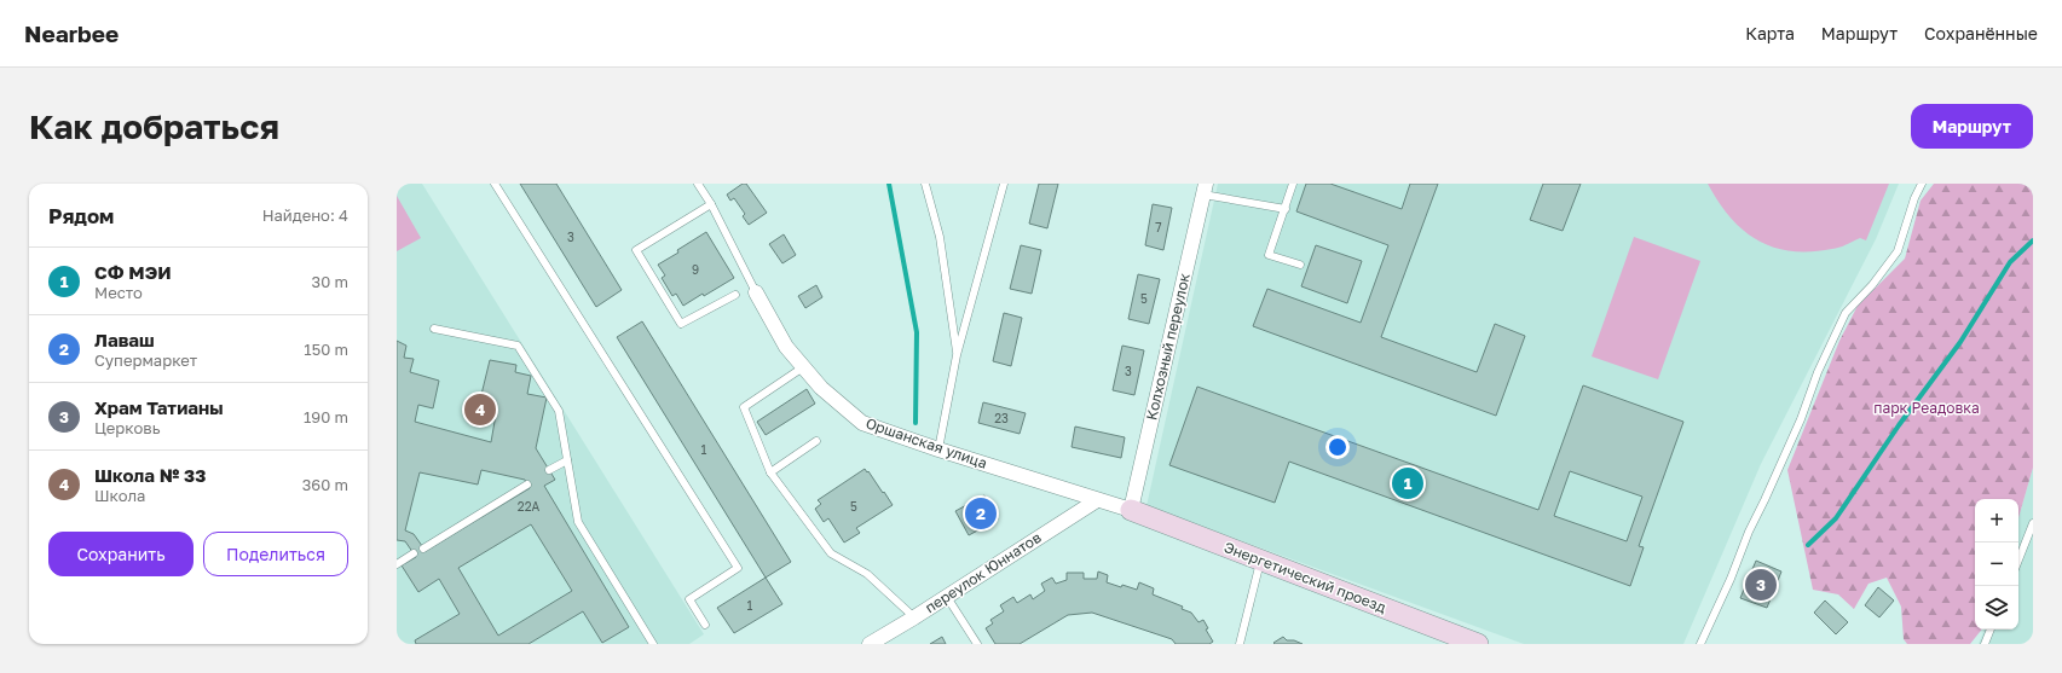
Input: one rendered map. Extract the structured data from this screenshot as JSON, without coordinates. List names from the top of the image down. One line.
{"streets":{"street":["Колхозный переулок","Оршанская улица","переулок Юннатов","Энергетический проезд"]},"crossings":[["Колхозный переулок","Оршанская улица"],["Колхозный переулок","Энергетический проезд"],["Оршанская улица","переулок Юннатов"],["Оршанская улица","Энергетический проезд"]],"parks":["парк Реадовка"],"house_numbers":["7","3","9","5","3","23","1","22А","5","1"],"page":{"header":"Nearbee","nav":["Карта","Маршрут","Сохранённые"],"buttons":["Маршрут",["Сохранить","Поделиться"]],"title":"Как добраться","heading":["Рядом","Найдено: 4"],"list":[{"mark":"1","name":"СФ МЭИ","note":"Место","value":"30 m"},{"mark":"2","name":"Лаваш","note":"Супермаркет","value":"150 m"},{"mark":"3","name":"Храм Татианы","note":"Церковь","value":"190 m"},{"mark":"4","name":"Школа № 33","note":"Школа","value":"360 m"}],"pins":["4","1","2","3"],"map_buttons":["+","−"]}}
